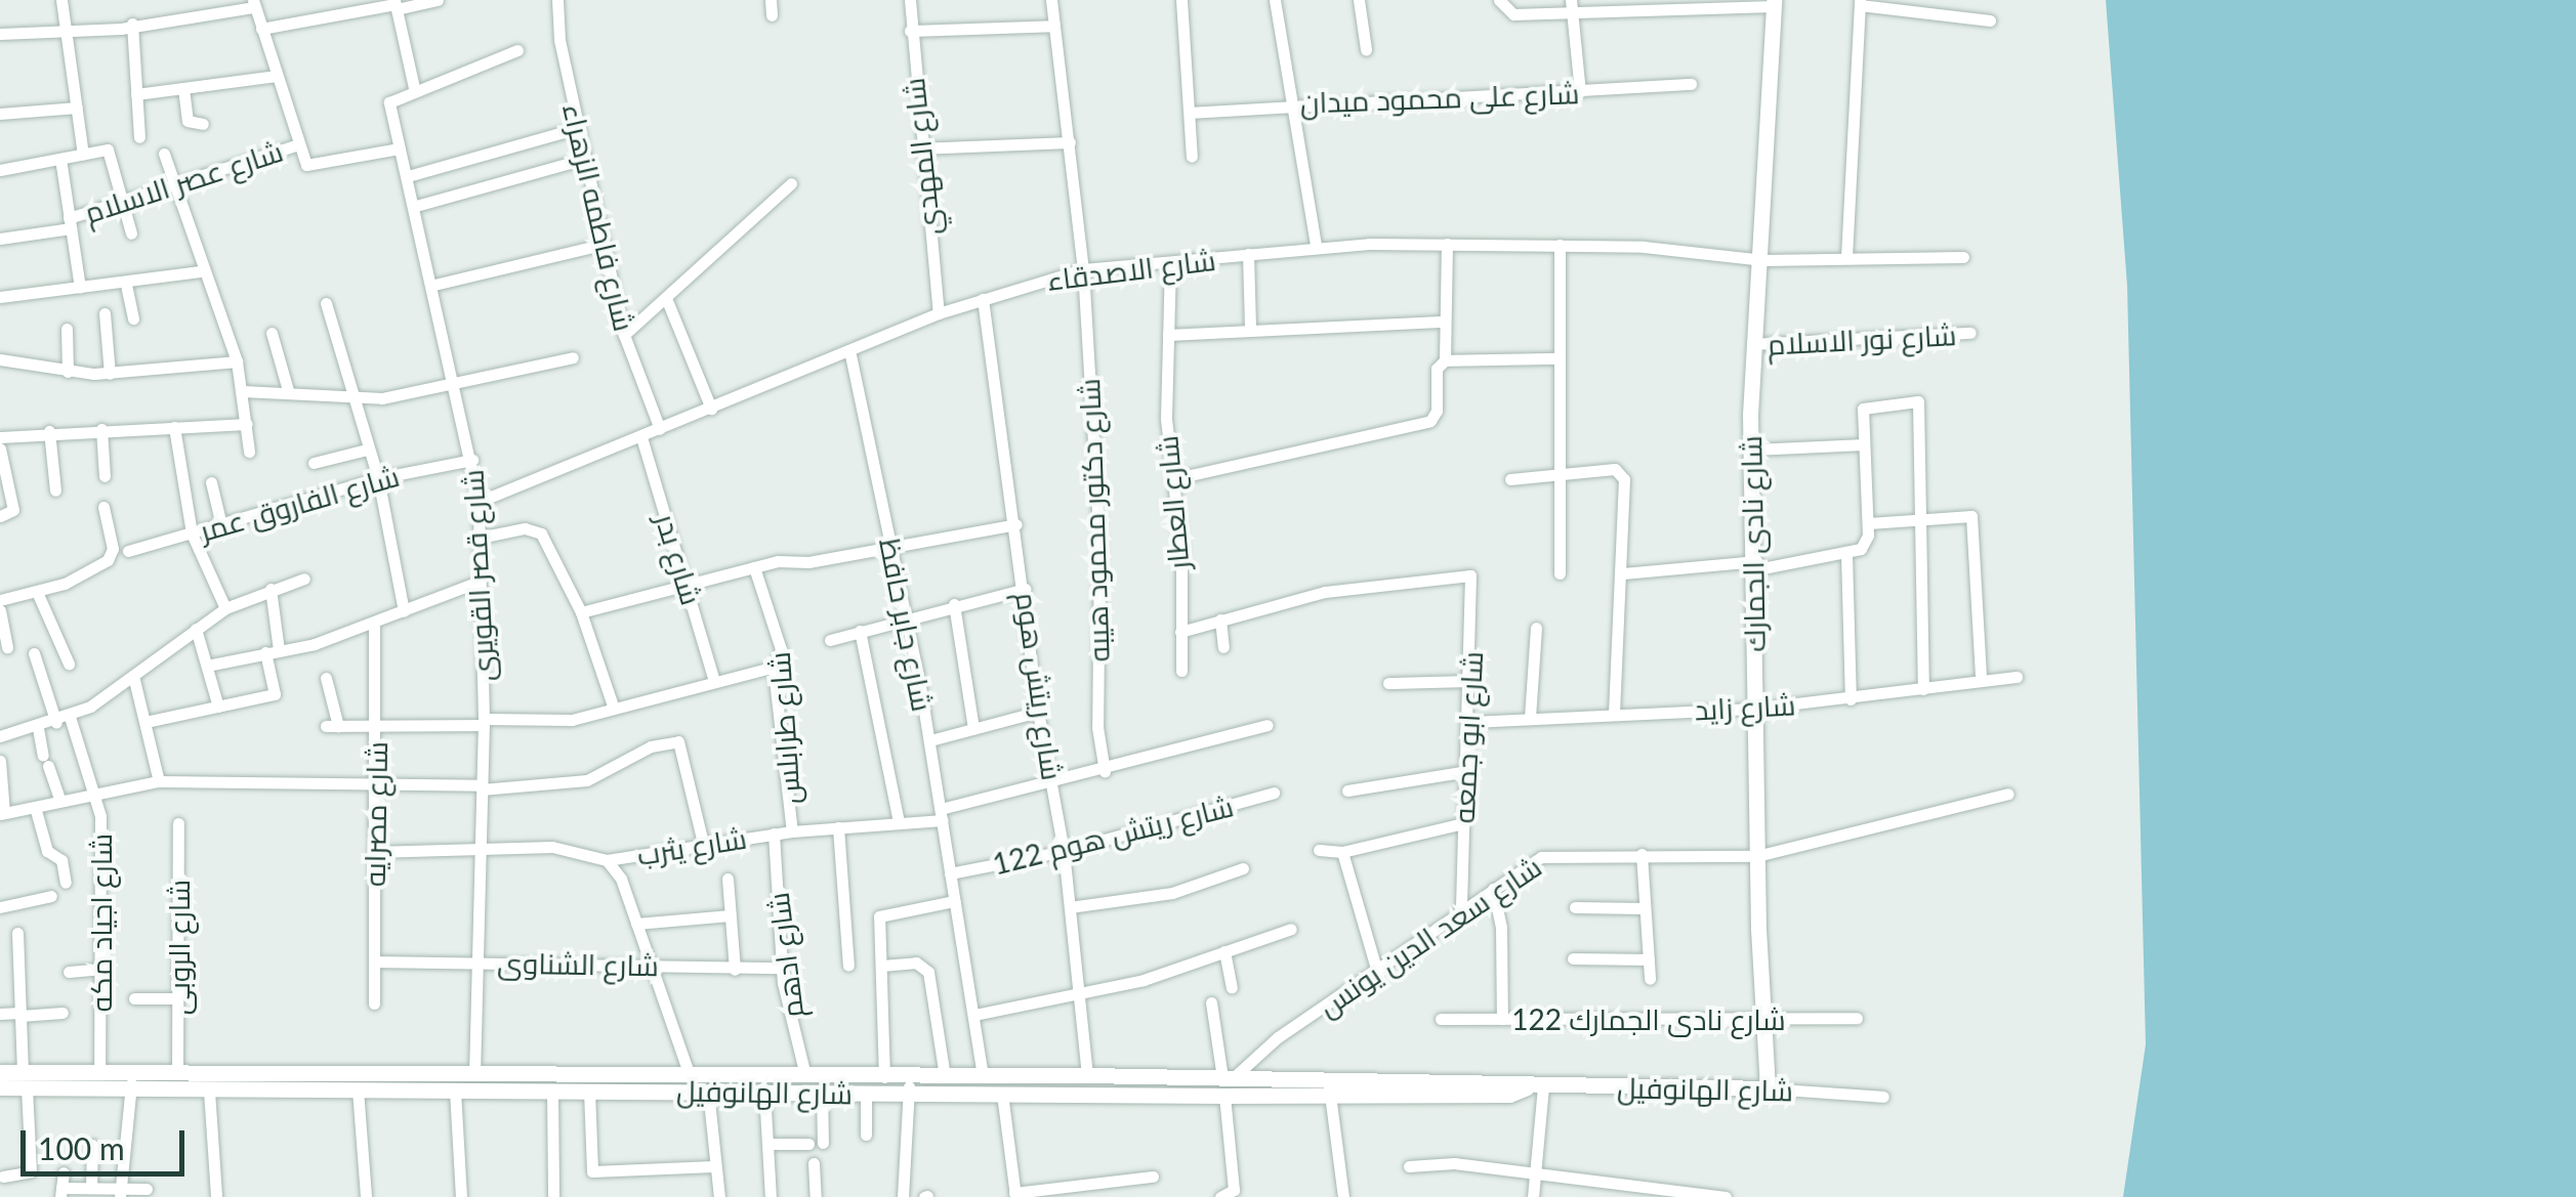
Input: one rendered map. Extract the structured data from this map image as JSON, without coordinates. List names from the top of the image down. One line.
{"streets":{"street":["شارع على محمود ميدان","شارع المهدي","شارع عصر الاسلام","شارع فاطمه الزهراء","شارع الاصدقاء","شارع نور الاسلام","شارع الفاروق عمر","شارع العطار","شارع دكتور محمود هيبه","شارع نادى الجمارك","شارع بدر","شارع قصر القويرى","شارع جابر حافظ","شارع ريتش هوم","شارع زايد","شارع طرابلس","شارع ابو جمعه","شارع مصرايه","شارع ريتش هوم 122","شارع يثرب","شارع اجياد مكه","شارع سعد الدين يونس","شارع الروبى","شارع ادهم","شارع الشناوى","شارع نادى الجمارك 122","شارع الهانوفيل"]},"crossings":[["شارع المهدي","شارع الاصدقاء"],["شارع فاطمه الزهراء","شارع الاصدقاء"],["شارع الاصدقاء","شارع العطار"],["شارع الاصدقاء","شارع دكتور محمود هيبه"],["شارع الاصدقاء","شارع نادى الجمارك"],["شارع الاصدقاء","شارع بدر"],["شارع الاصدقاء","شارع قصر القويرى"],["شارع الاصدقاء","شارع جابر حافظ"],["شارع الاصدقاء","شارع ريتش هوم"],["شارع نور الاسلام","شارع نادى الجمارك"],["شارع الفاروق عمر","شارع قصر القويرى"],["شارع دكتور محمود هيبه","شارع يثرب"],["شارع نادى الجمارك","شارع زايد"],["شارع نادى الجمارك","شارع سعد الدين يونس"],["شارع نادى الجمارك","شارع نادى الجمارك 122"],["شارع نادى الجمارك","شارع الهانوفيل"],["شارع قصر القويرى","شارع الشناوى"],["شارع قصر القويرى","شارع الهانوفيل"],["شارع جابر حافظ","شارع ريتش هوم 122"],["شارع جابر حافظ","شارع يثرب"],["شارع جابر حافظ","شارع الهانوفيل"],["شارع ريتش هوم","شارع ريتش هوم 122"],["شارع ريتش هوم","شارع يثرب"],["شارع ريتش هوم","شارع الهانوفيل"],["شارع زايد","شارع ابو جمعه"],["شارع طرابلس","شارع يثرب"],["شارع ابو جمعه","شارع سعد الدين يونس"],["شارع مصرايه","شارع الشناوى"],["شارع يثرب","شارع ادهم"],["شارع اجياد مكه","شارع الهانوفيل"],["شارع سعد الدين يونس","شارع الهانوفيل"],["شارع الروبى","شارع الهانوفيل"],["شارع ادهم","شارع الشناوى"],["شارع ادهم","شارع الهانوفيل"]],"scale_bar":"100 m"}
